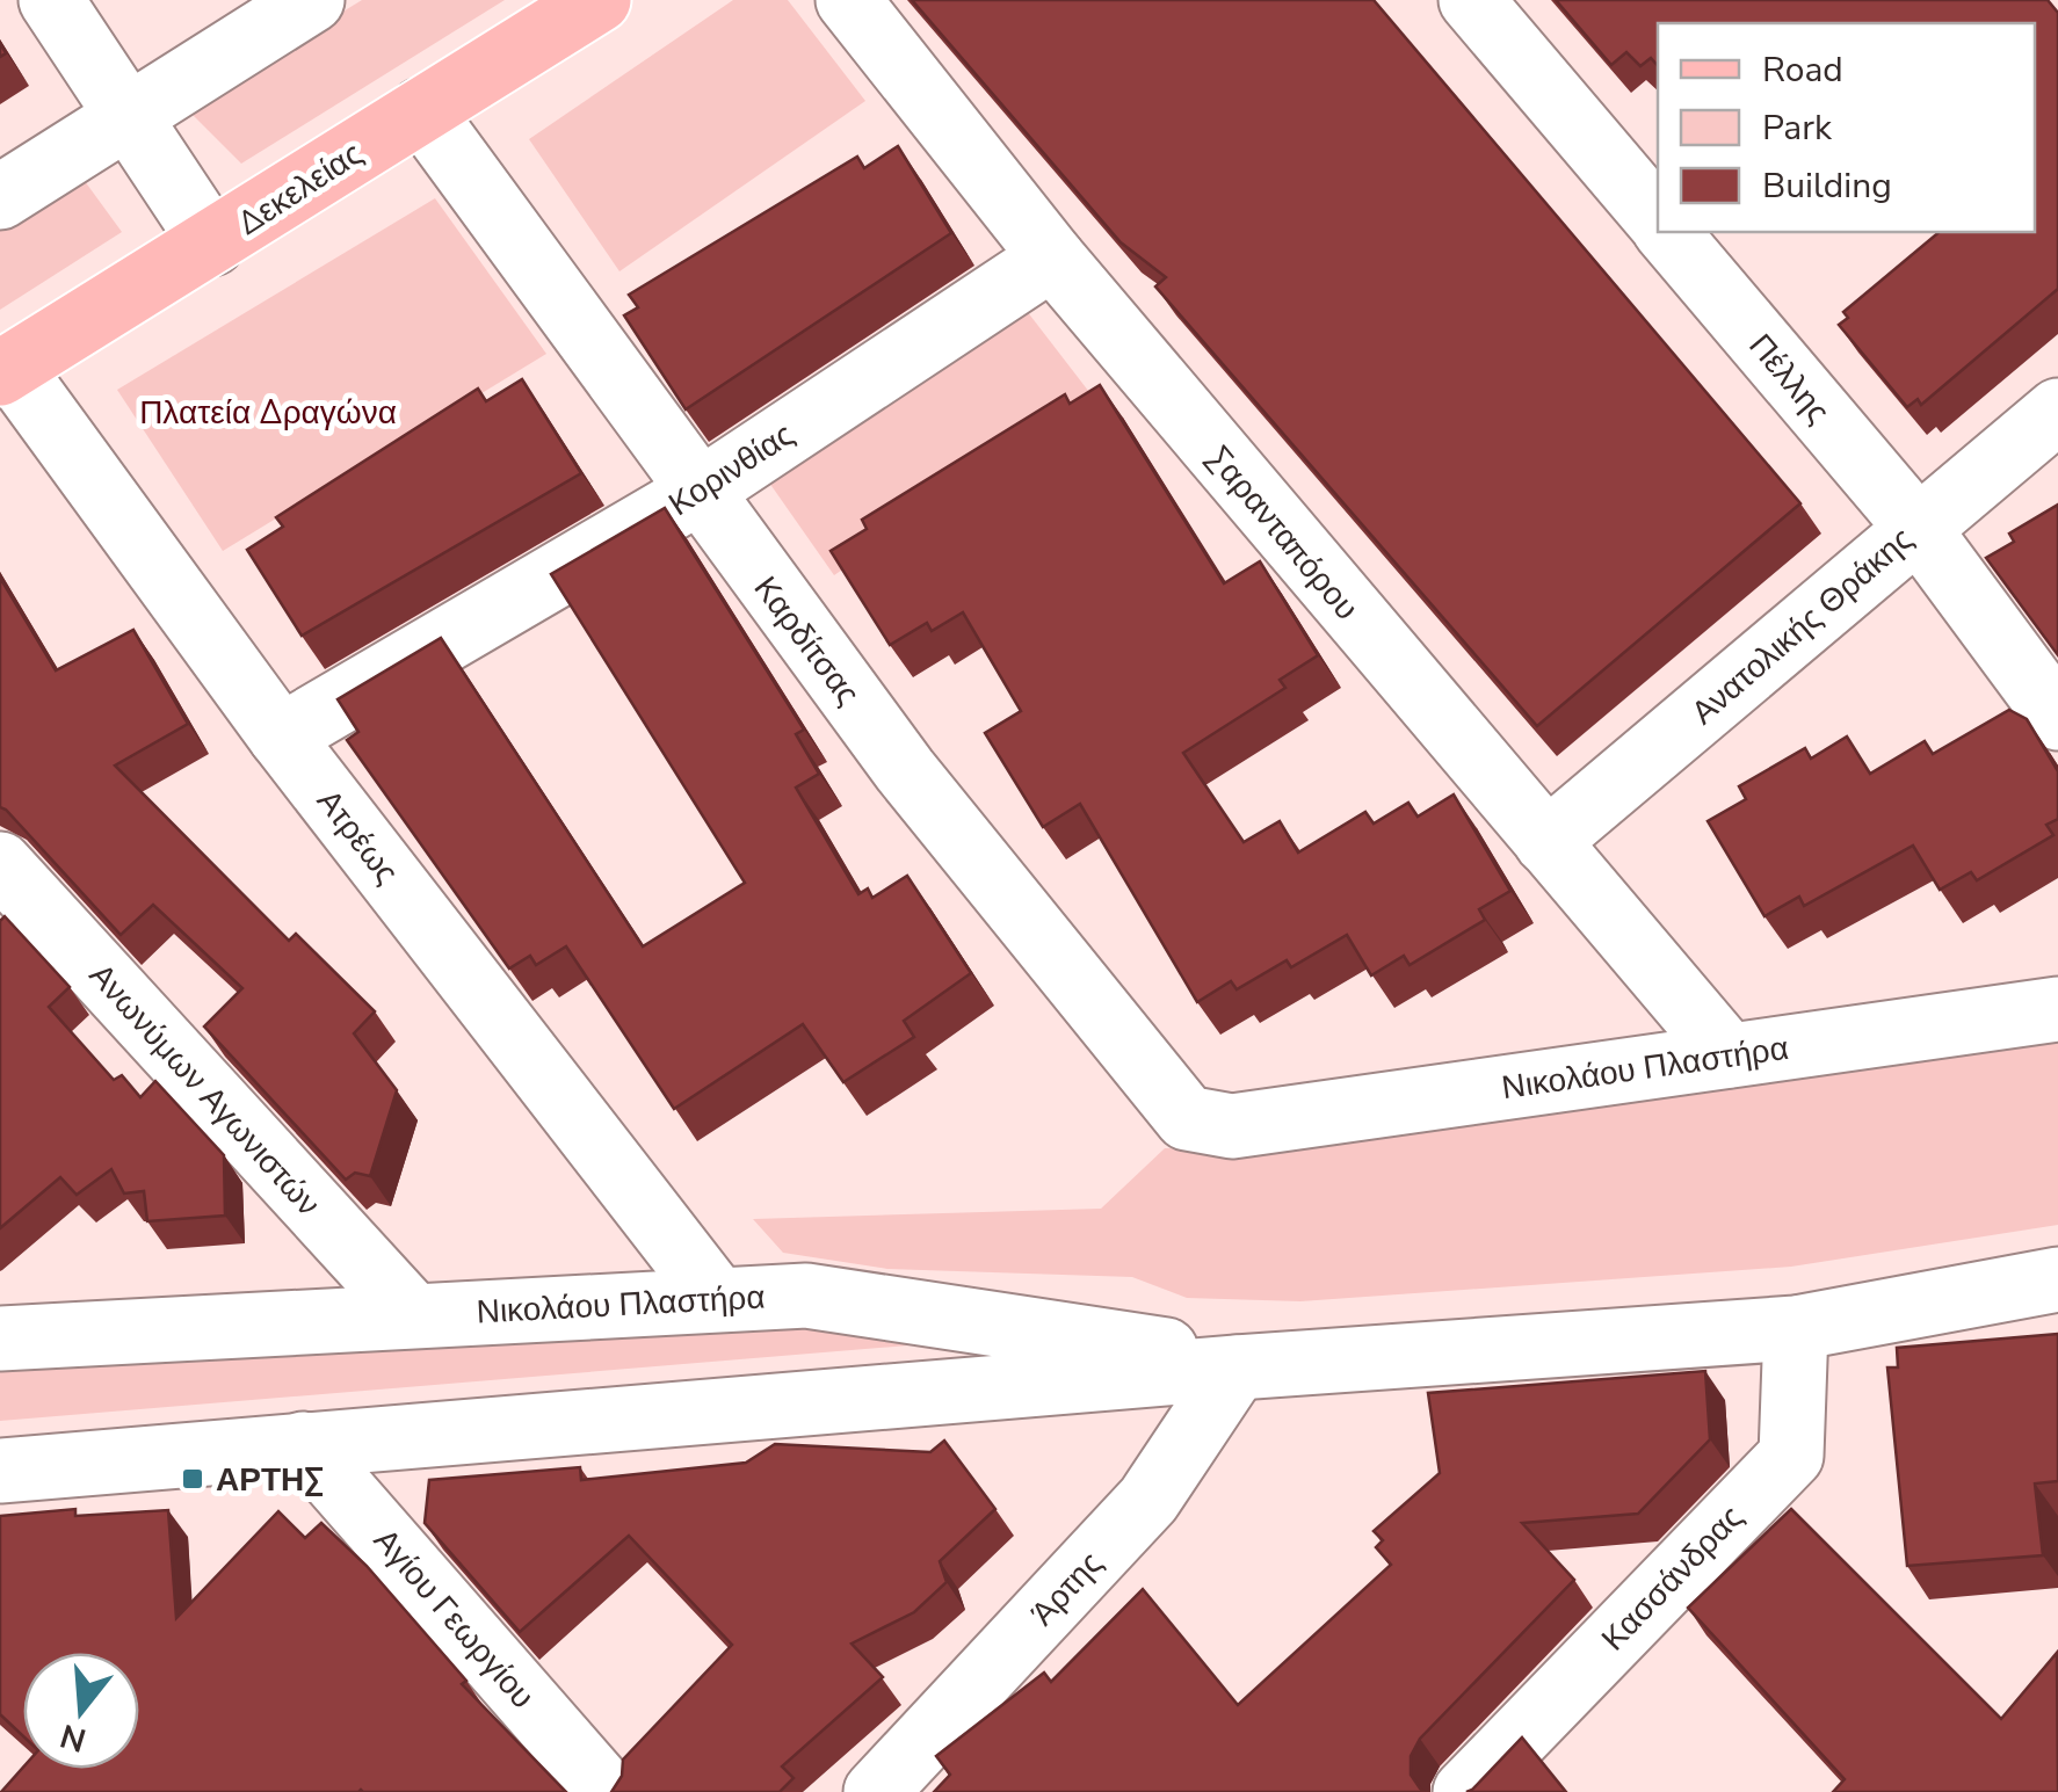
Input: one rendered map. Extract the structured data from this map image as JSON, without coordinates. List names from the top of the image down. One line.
{"streets":{"main road":["Δεκελείας"],"street":["Πέλλης","Κορινθίας","Σαρανταπόρου","Ανατολικής Θράκης","Καρδίτσας","Ατρέως","Νικολάου Πλαστήρα","Ανωνύμων Αγωνιστών","Κασσάνδρας","Άρτης","Αγίου Γεωργίου"]},"crossings":[["Δεκελείας","Καρδίτσας"],["Δεκελείας","Ατρέως"],["Πέλλης","Ανατολικής Θράκης"],["Κορινθίας","Σαρανταπόρου"],["Κορινθίας","Καρδίτσας"],["Κορινθίας","Ατρέως"],["Σαρανταπόρου","Ανατολικής Θράκης"],["Σαρανταπόρου","Νικολάου Πλαστήρα"],["Καρδίτσας","Νικολάου Πλαστήρα"],["Ατρέως","Νικολάου Πλαστήρα"],["Νικολάου Πλαστήρα","Ανωνύμων Αγωνιστών"],["Νικολάου Πλαστήρα","Κασσάνδρας"],["Νικολάου Πλαστήρα","Άρτης"],["Νικολάου Πλαστήρα","Αγίου Γεωργίου"]],"parks":["Πλατεία Δραγώνα"],"places":{"transit":["ΑΡΤΗΣ"]},"legend":["Road","Park","Building"],"north":"bottom"}
